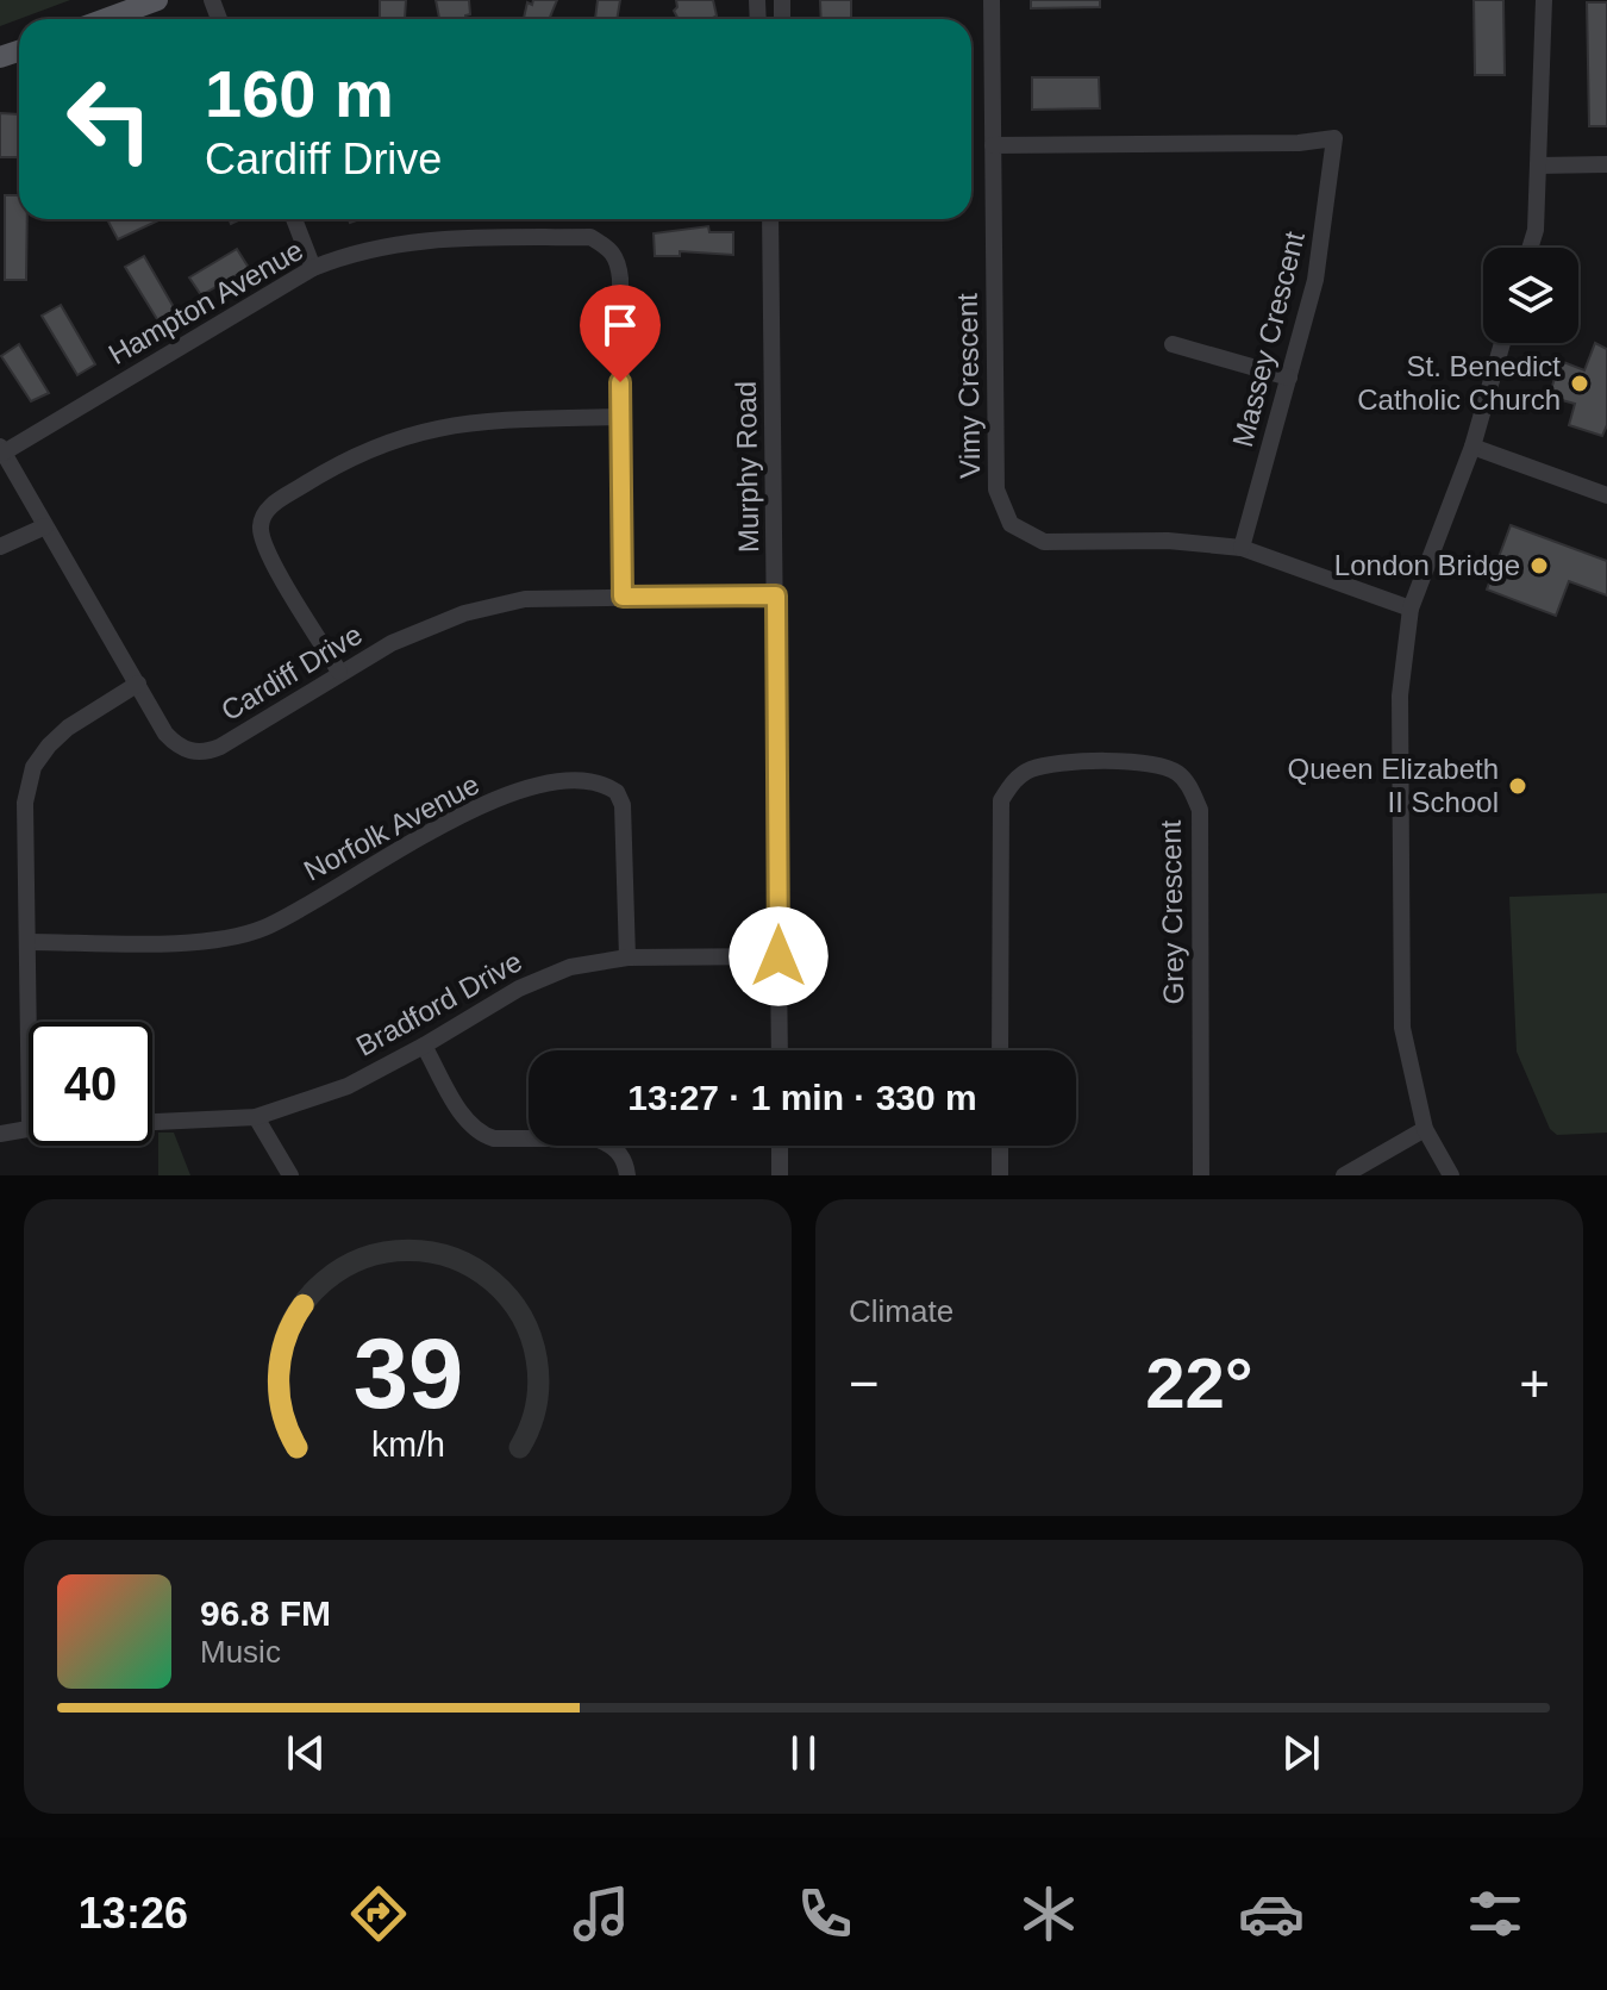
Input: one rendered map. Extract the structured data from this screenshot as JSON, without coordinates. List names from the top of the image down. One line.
{"streets":{"street":["Hampton Avenue","Massey Crescent","Vimy Crescent","Murphy Road","Cardiff Drive","Norfolk Avenue","Grey Crescent","Bradford Drive"]},"crossings":[["Hampton Avenue","Cardiff Drive"],["Massey Crescent","Vimy Crescent"],["Murphy Road","Cardiff Drive"],["Murphy Road","Bradford Drive"],["Norfolk Avenue","Bradford Drive"]],"places":["St. Benedict Catholic Church","London Bridge","Queen Elizabeth II School"],"page":{"turn":["160 m","Cardiff Drive"],"limit":"40","trip":"13:27 · 1 min · 330 m","tile":"Climate","heat":["−","22°","+"],"song":["96.8 FM","Music"],"tabs":"13:26","gauge":["39","km/h"]}}
